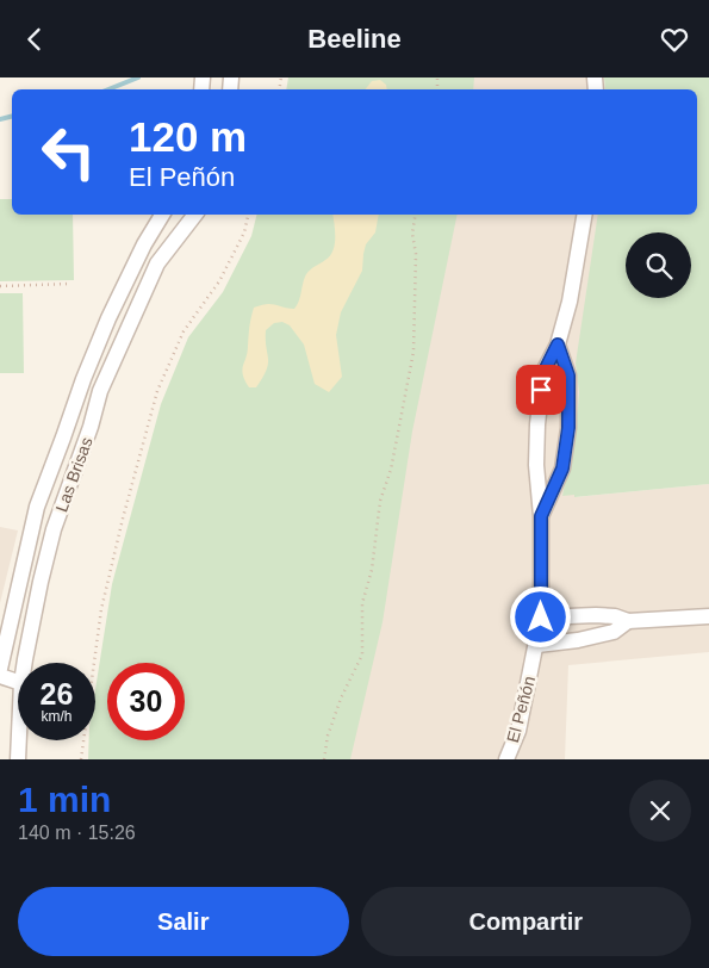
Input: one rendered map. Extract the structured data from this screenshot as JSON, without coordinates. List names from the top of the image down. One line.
{"streets":{"street":["Las Brisas","El Peñón"]},"page":{"header":"Beeline","turn":["120 m","El Peñón"],"speed":"26 km/h","limit":"30","heading":["1 min","140 m · 15:26"],"buttons":["Salir","Compartir"]}}
